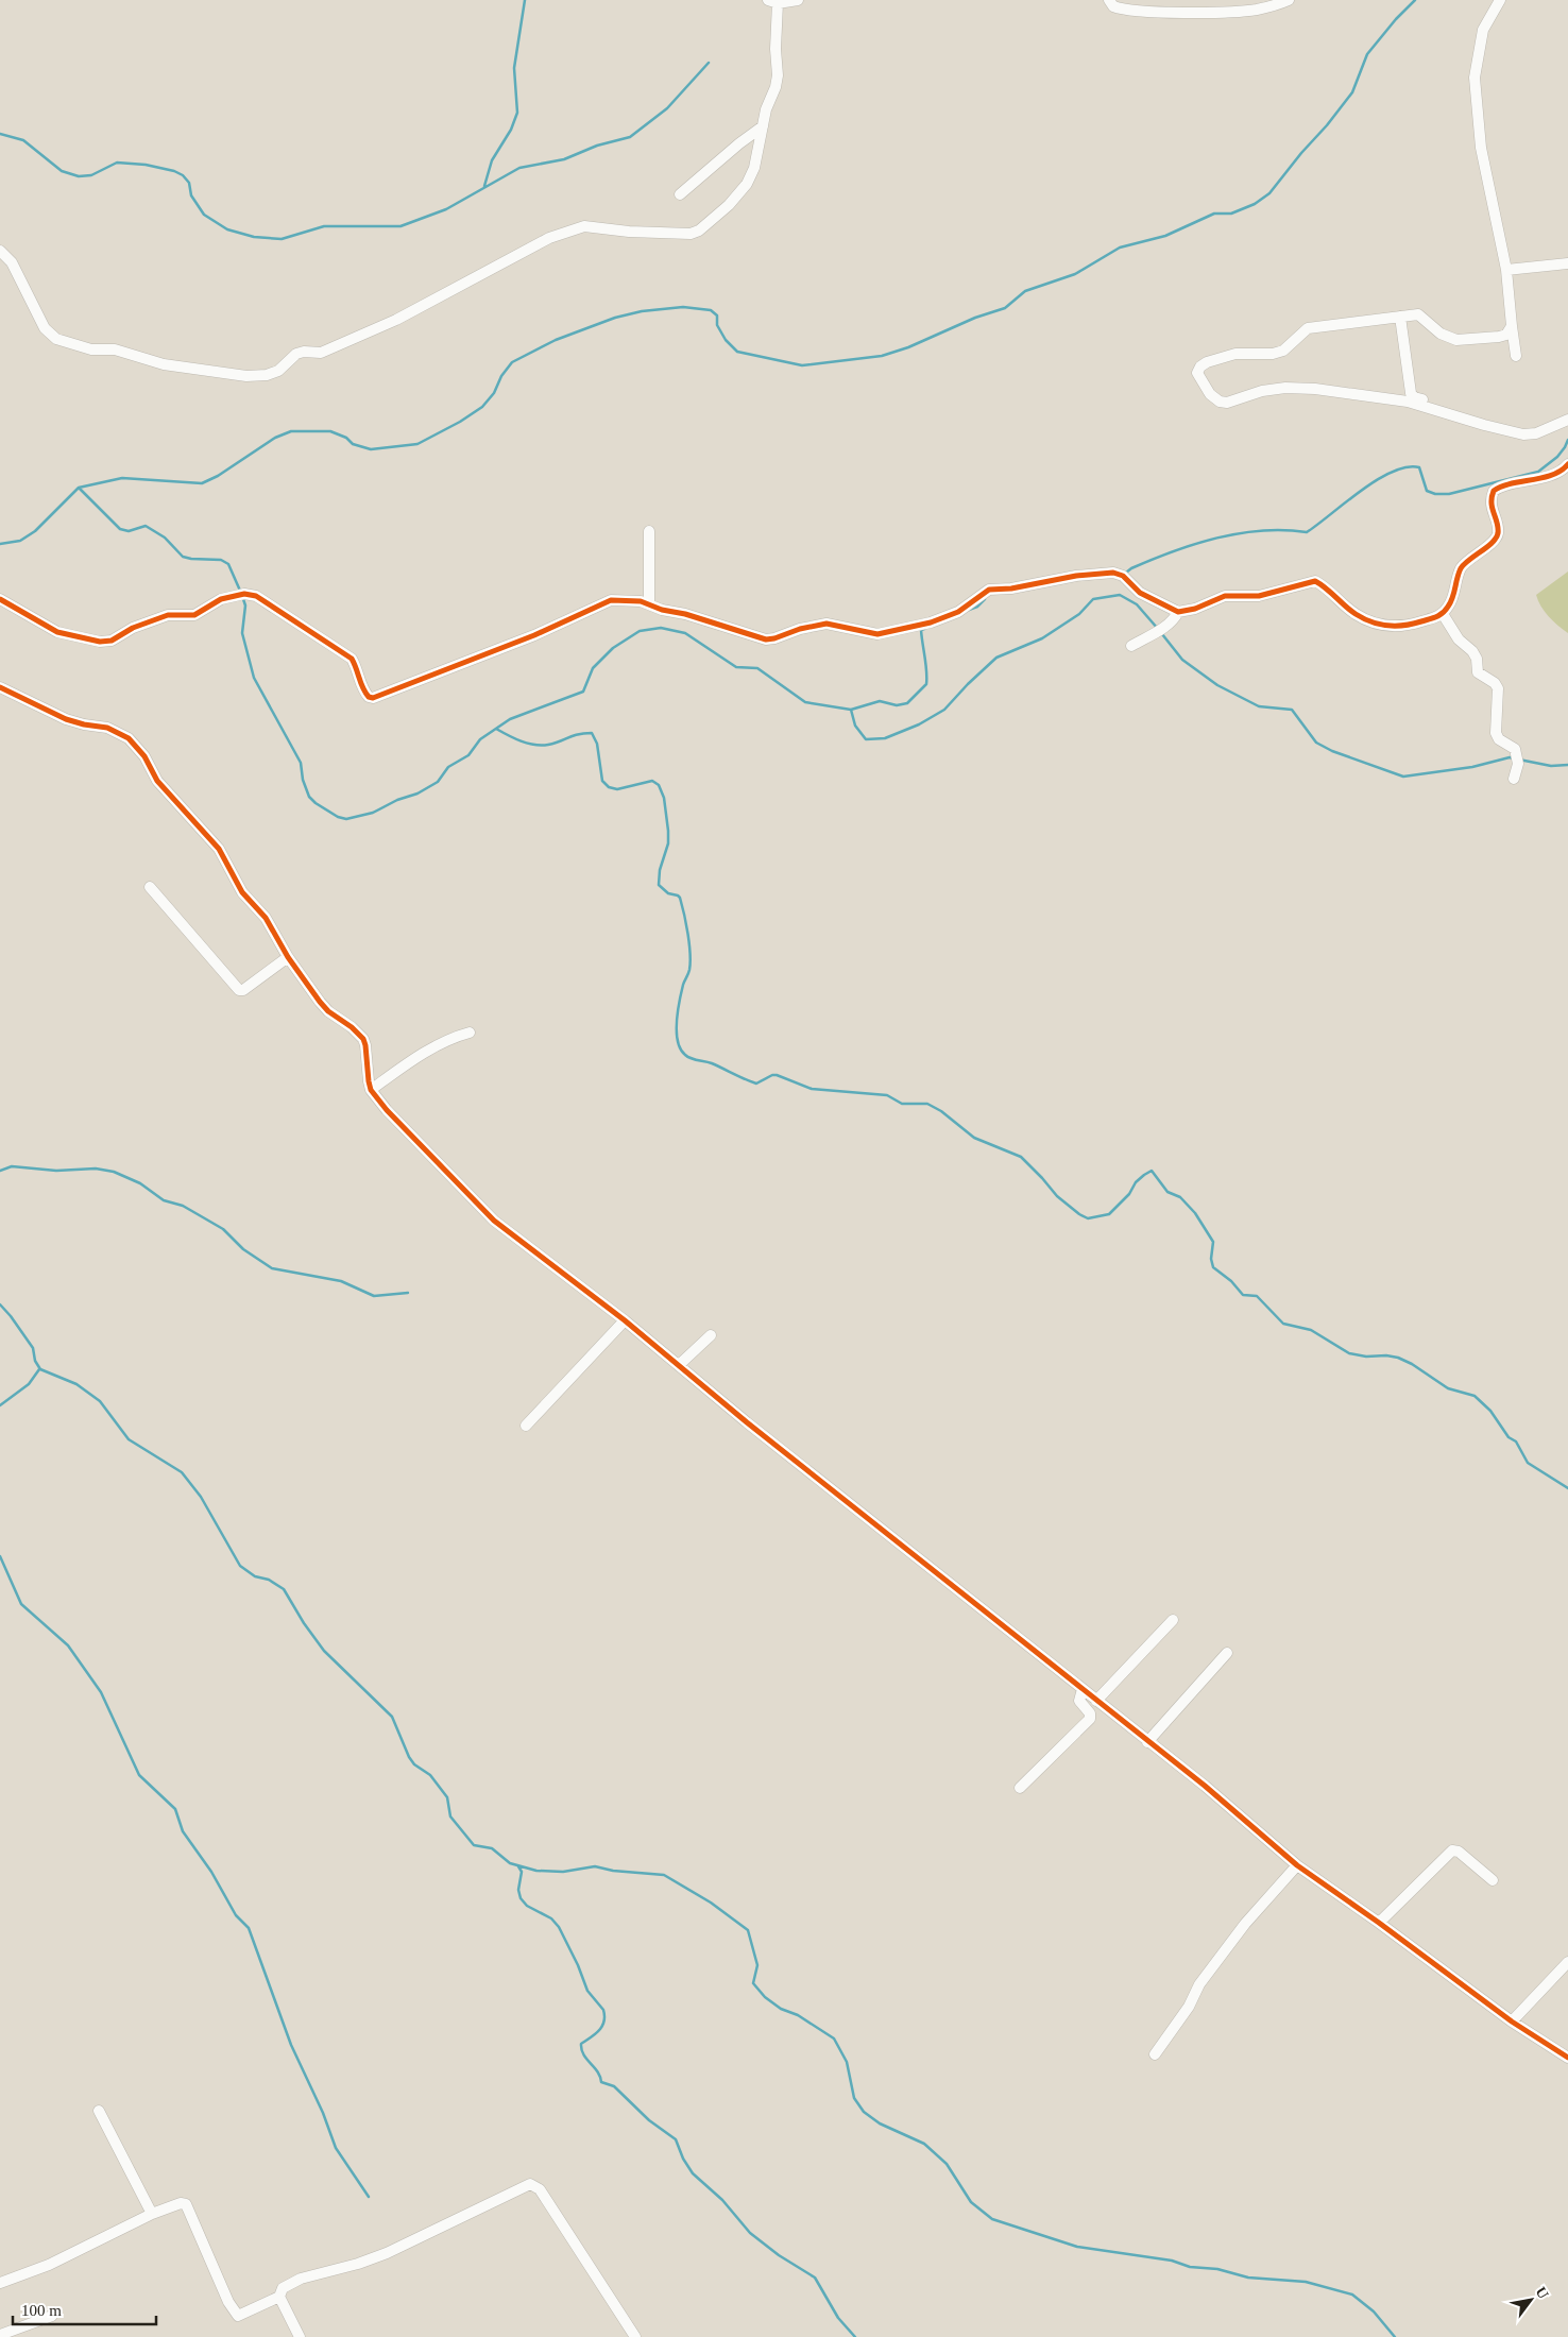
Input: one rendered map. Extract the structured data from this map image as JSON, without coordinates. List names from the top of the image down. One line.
{"scale_bar":"100 m","north":"top right"}
